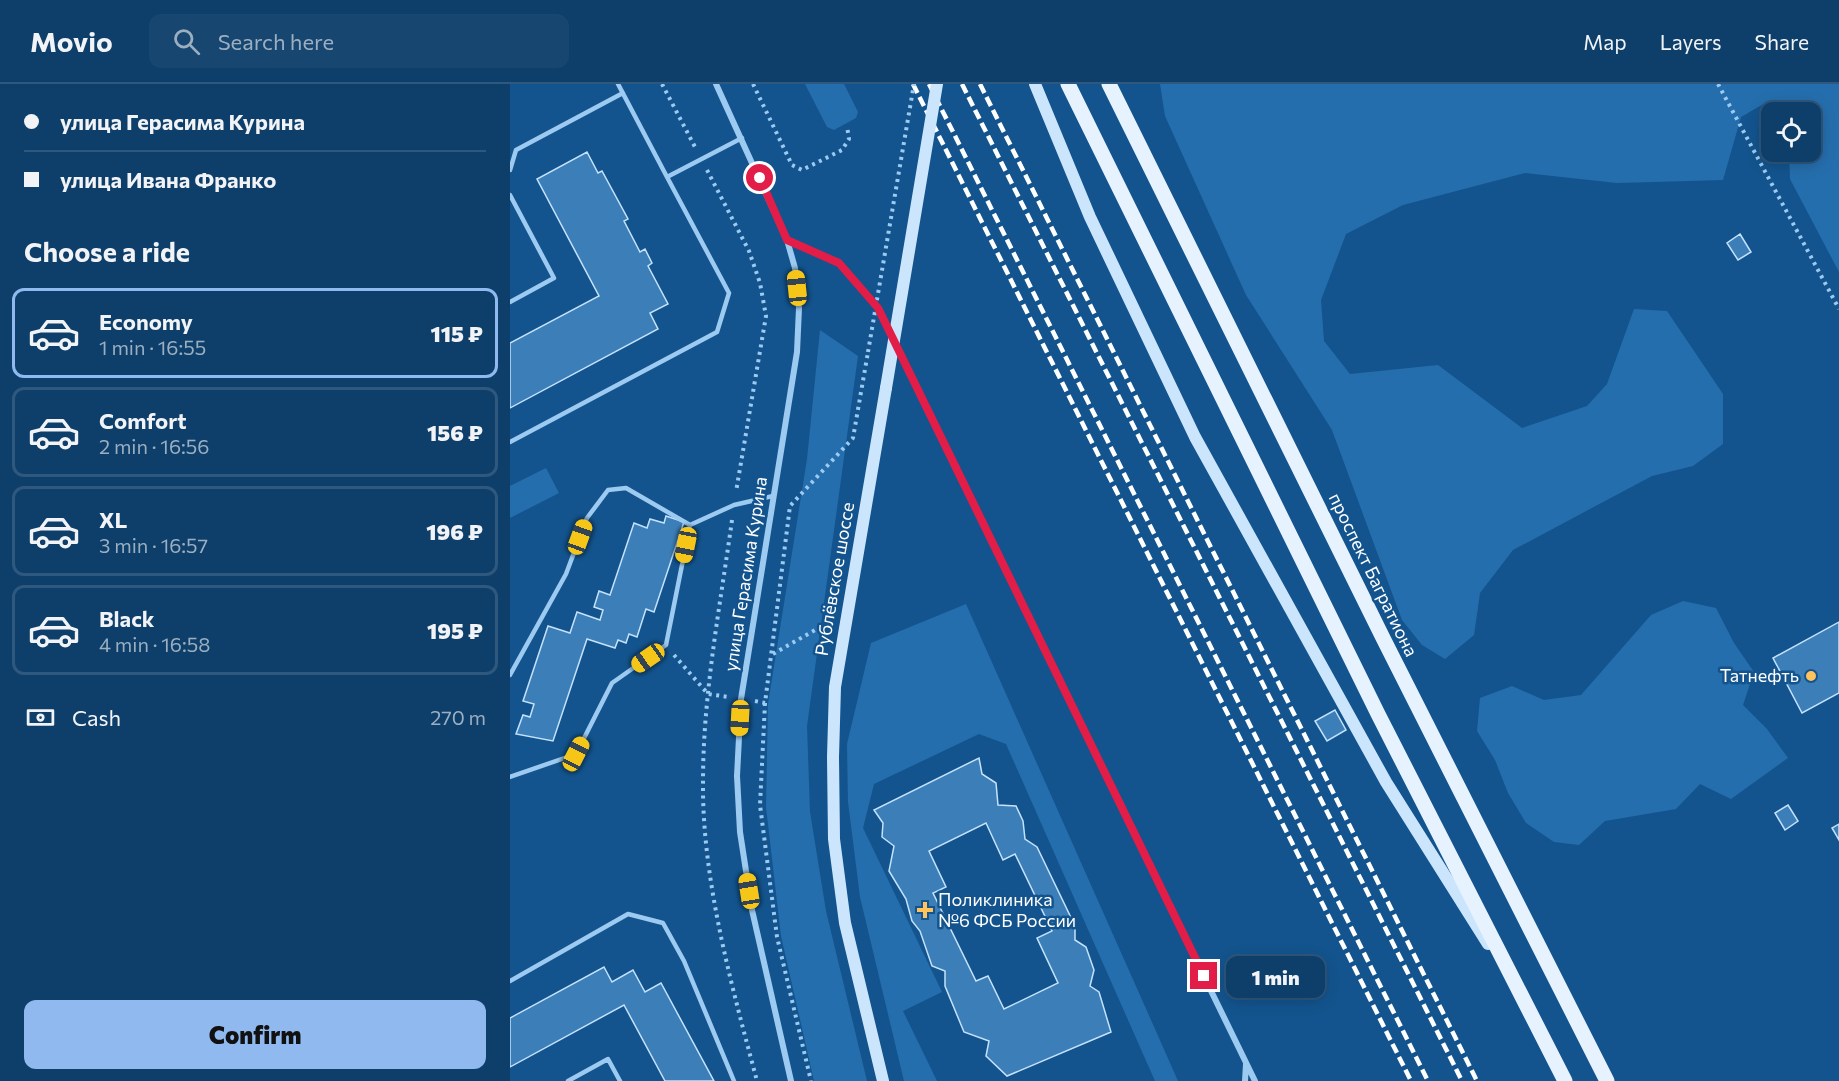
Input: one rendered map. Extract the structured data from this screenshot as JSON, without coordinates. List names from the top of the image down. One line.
{"streets":{"main road":["проспект Багратиона"],"street":["улица Герасима Курина","Рублёвское шоссе"]},"places":{"other":["Татнефть"],"health":["Поликлиника №6 ФСБ России"]},"page":{"header":"Movio","search":"Search here","nav":["Map","Layers","Share"],"banner":["улица Герасима Курина","улица Ивана Франко"],"heading":"Choose a ride","list":[{"name":"Economy","note":"1 min · 16:55","value":"115 ₽"},{"name":"Comfort","note":"2 min · 16:56","value":"156 ₽"},{"name":"XL","note":"3 min · 16:57","value":"196 ₽"},{"name":"Black","note":"4 min · 16:58","value":"195 ₽"}],"pay":["Cash","270 m"],"bubble":"1 min","buttons":"Confirm"}}
